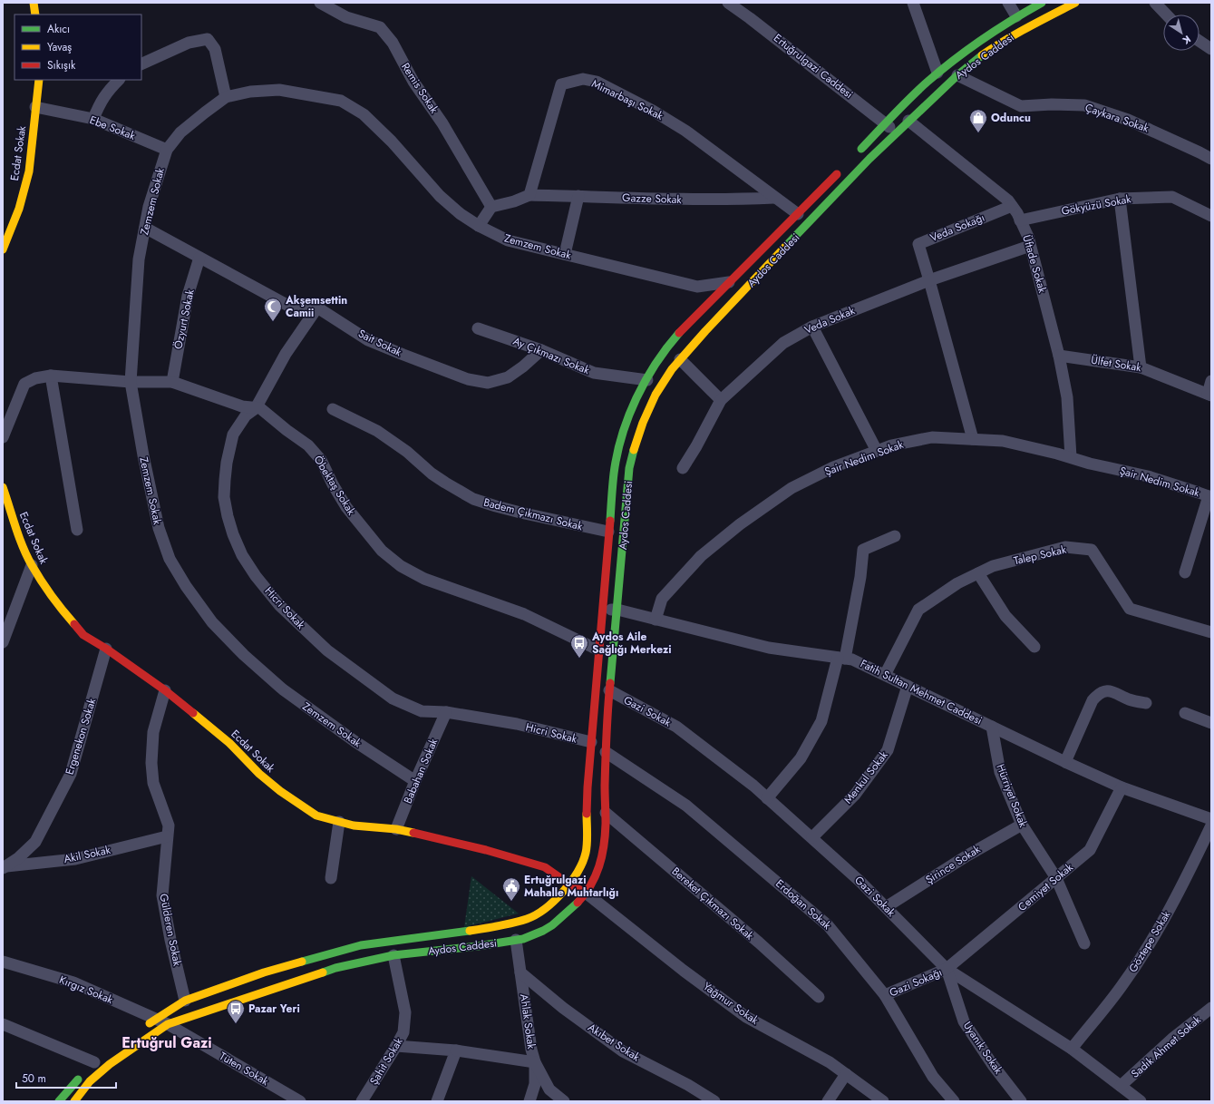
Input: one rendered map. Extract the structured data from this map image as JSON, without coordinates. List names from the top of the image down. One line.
{"streets":{"main road":["Aydos Caddesi","Ecdat Sokak"],"street":["Ertuğrulgazi Caddesi","Remis Sokak","Mimarbaşı Sokak","Çaykara Sokak","Ebe Sokak","Gazze Sokak","Zemzem Sokak","Gökyüzü Sokak","Veda Sokağı","Üftade Sokak","Özyurt Sokak","Veda Sokak","Sait Sokak","Ay Çıkmazı Sokak","Ülfet Sokak","Şair Nedim Sokak","Öbektaş Sokak","Badem Çıkmazı Sokak","Talep Sokak","Hicri Sokak","Fatih Sultan Mehmet Caddesi","Gazi Sokak","Ergenekon Sokak","Babahan Sokak","Menkul Sokak","Hürriyet Sokak","Akil Sokak","Şirince Sokak","Cemiyet Sokak","Bereket Çıkmazı Sokak","Erdoğan Sokak","Gülderen Sokak","Göztepe Sokak","Gazi Sokağı","Kırgız Sokak","Yağmur Sokak","Ahlak Sokak","Akıbet Sokak","Sadık Ahmet Sokak","Uyanık Sokak","Şahit Sokak","Tüten Sokak"]},"crossings":[["Aydos Caddesi","Ertuğrulgazi Caddesi"],["Aydos Caddesi","Mimarbaşı Sokak"],["Aydos Caddesi","Çaykara Sokak"],["Aydos Caddesi","Ecdat Sokak"],["Aydos Caddesi","Zemzem Sokak"],["Aydos Caddesi","Üftade Sokak"],["Aydos Caddesi","Ay Çıkmazı Sokak"],["Aydos Caddesi","Öbektaş Sokak"],["Aydos Caddesi","Badem Çıkmazı Sokak"],["Aydos Caddesi","Hicri Sokak"],["Aydos Caddesi","Fatih Sultan Mehmet Caddesi"],["Aydos Caddesi","Gazi Sokak"],["Aydos Caddesi","Bereket Çıkmazı Sokak"],["Aydos Caddesi","Erdoğan Sokak"],["Aydos Caddesi","Gülderen Sokak"],["Aydos Caddesi","Kırgız Sokak"],["Aydos Caddesi","Yağmur Sokak"],["Aydos Caddesi","Ahlak Sokak"],["Aydos Caddesi","Şahit Sokak"],["Aydos Caddesi","Tüten Sokak"],["Mimarbaşı Sokak","Gazze Sokak"],["Ebe Sokak","Ecdat Sokak"],["Ebe Sokak","Zemzem Sokak"],["Ecdat Sokak","Ergenekon Sokak"],["Ecdat Sokak","Babahan Sokak"],["Ecdat Sokak","Gülderen Sokak"],["Ecdat Sokak","Yağmur Sokak"],["Zemzem Sokak","Öbektaş Sokak"],["Zemzem Sokak","Babahan Sokak"],["Gökyüzü Sokak","Üftade Sokak"],["Veda Sokağı","Üftade Sokak"],["Veda Sokağı","Veda Sokak"],["Üftade Sokak","Veda Sokak"],["Üftade Sokak","Ülfet Sokak"],["Üftade Sokak","Şair Nedim Sokak"],["Özyurt Sokak","Öbektaş Sokak"],["Sait Sokak","Ay Çıkmazı Sokak"],["Sait Sokak","Hicri Sokak"],["Şair Nedim Sokak","Fatih Sultan Mehmet Caddesi"],["Öbektaş Sokak","Hicri Sokak"],["Talep Sokak","Fatih Sultan Mehmet Caddesi"],["Hicri Sokak","Babahan Sokak"],["Fatih Sultan Mehmet Caddesi","Menkul Sokak"],["Fatih Sultan Mehmet Caddesi","Hürriyet Sokak"],["Fatih Sultan Mehmet Caddesi","Cemiyet Sokak"],["Gazi Sokak","Menkul Sokak"],["Gazi Sokak","Şirince Sokak"],["Gazi Sokak","Cemiyet Sokak"],["Gazi Sokak","Göztepe Sokak"],["Gazi Sokak","Gazi Sokağı"],["Gazi Sokak","Sadık Ahmet Sokak"],["Gazi Sokak","Uyanık Sokak"],["Ergenekon Sokak","Akil Sokak"],["Hürriyet Sokak","Şirince Sokak"],["Hürriyet Sokak","Cemiyet Sokak"],["Akil Sokak","Gülderen Sokak"],["Cemiyet Sokak","Gazi Sokağı"],["Cemiyet Sokak","Uyanık Sokak"],["Erdoğan Sokak","Gazi Sokağı"],["Gazi Sokağı","Uyanık Sokak"],["Kırgız Sokak","Tüten Sokak"],["Ahlak Sokak","Akıbet Sokak"]],"districts":["Ertuğrul Gazi"],"places":{"shop":["Oduncu"],"mosque":["Akşemsettin Camii"],"bus stop":["Aydos Aile Sağlığı Merkezi","Pazar Yeri"],"public building":["Ertuğrulgazi Mahalle Muhtarlığı"]},"legend":["Akıcı","Yavaş","Sıkışık"],"scale_bar":"50 m","north":"bottom right"}
